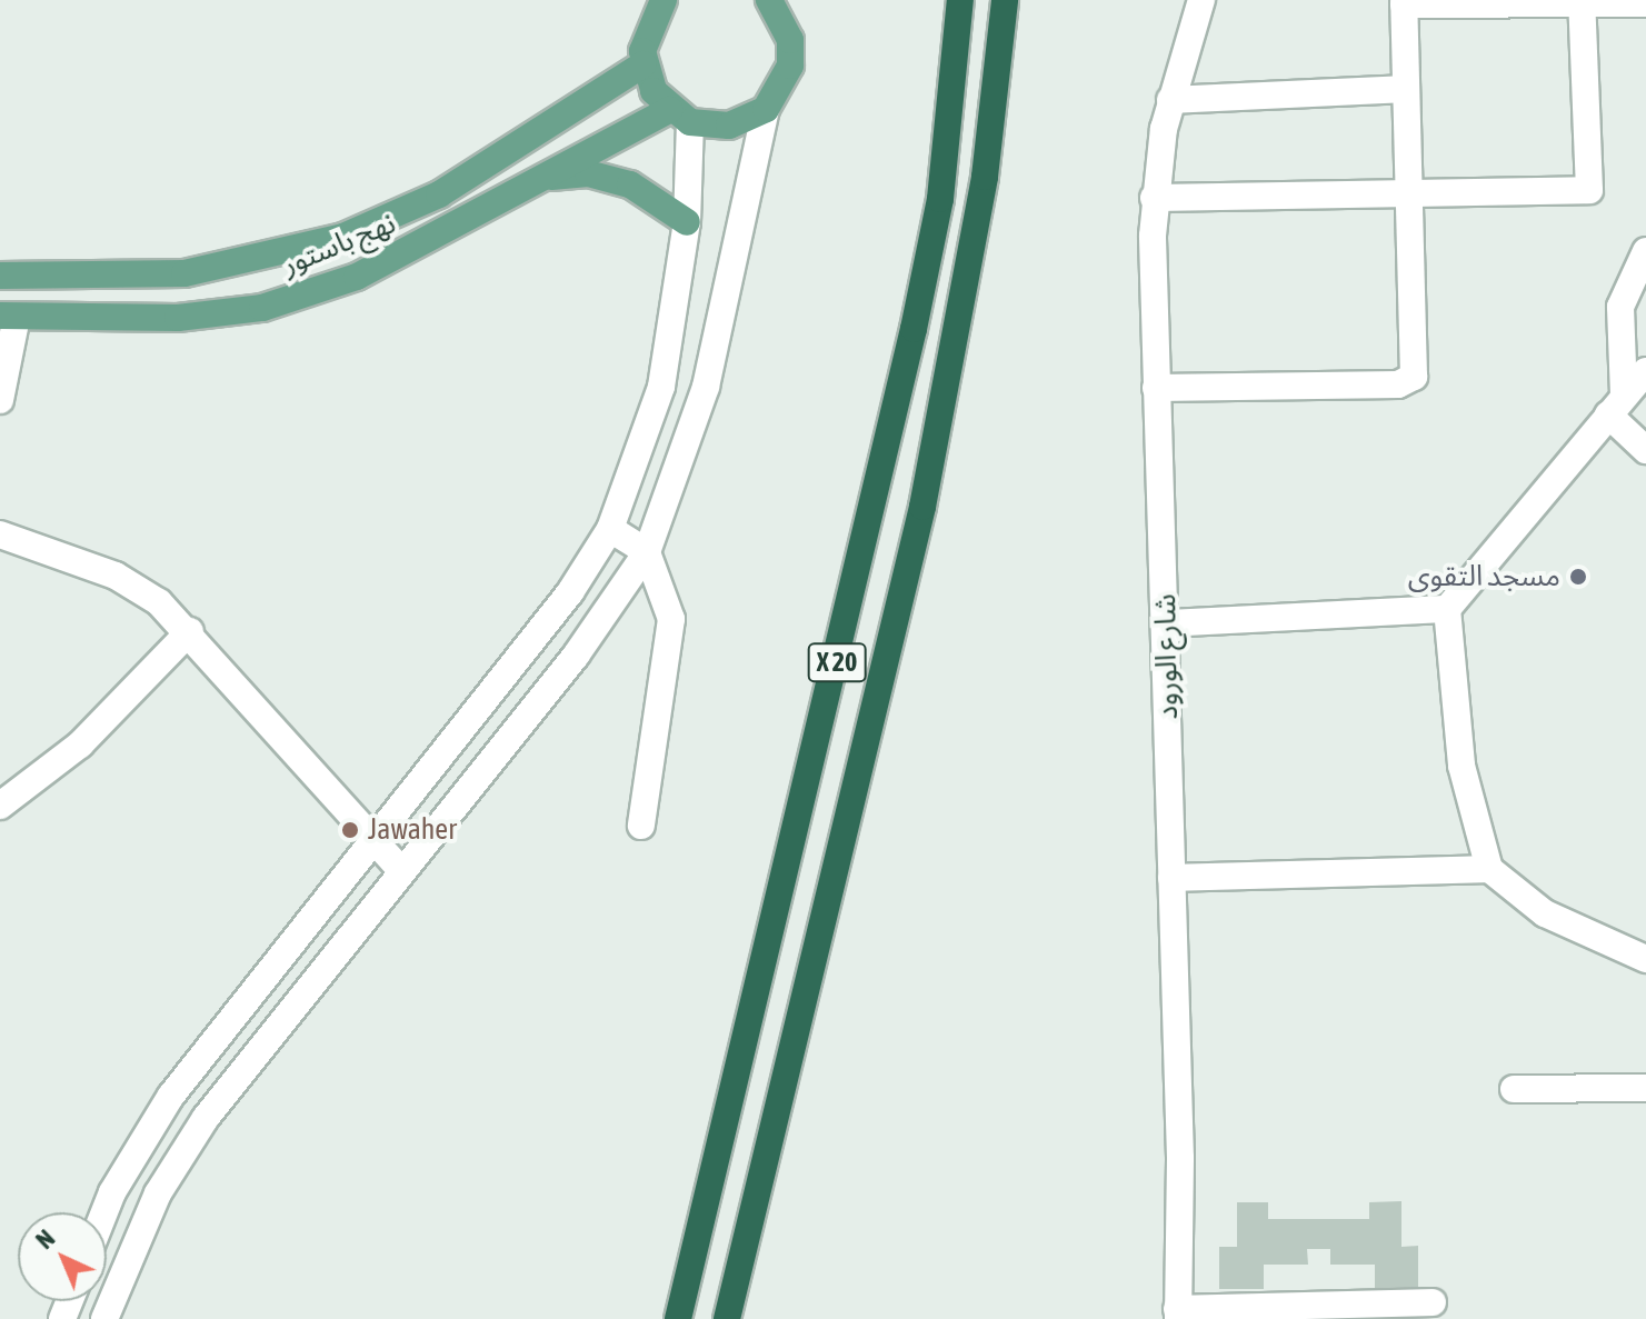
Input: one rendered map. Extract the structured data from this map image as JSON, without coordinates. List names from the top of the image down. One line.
{"streets":{"highway":["X 20"],"main road":["نهج باستور"],"street":["شارع الورود"]},"places":["مسجد التقوى","Jawaher"],"north":"top left"}
